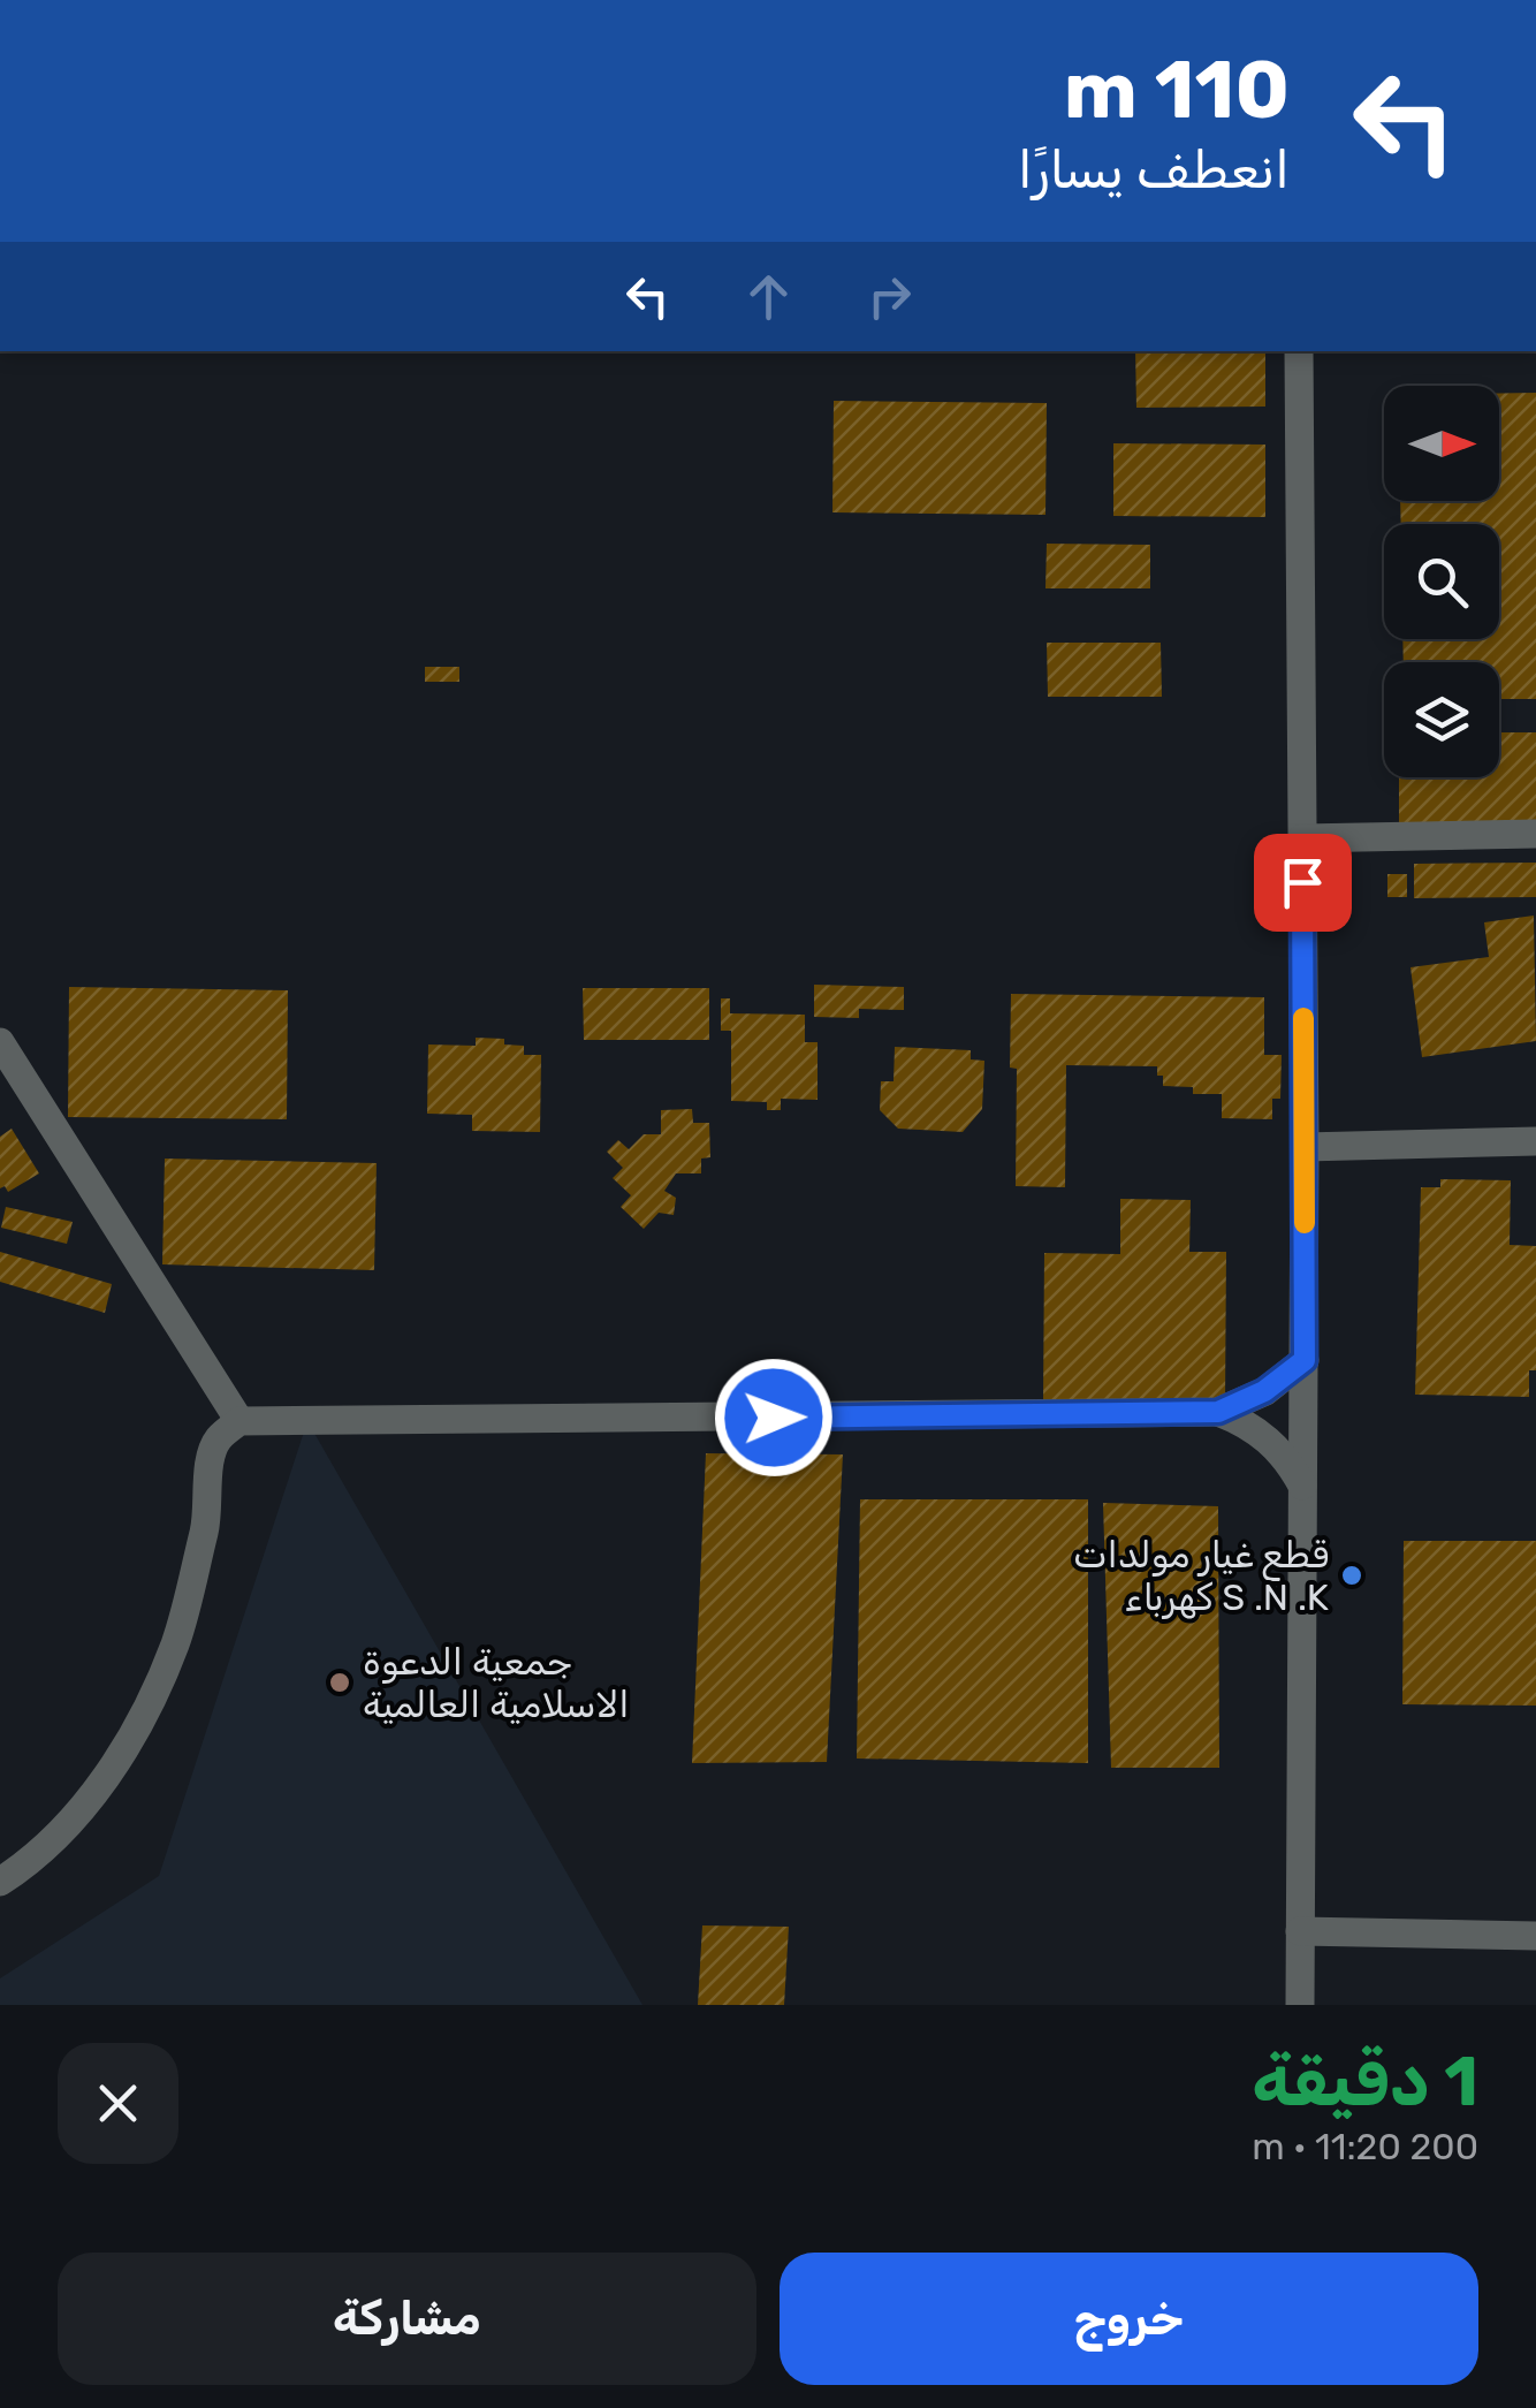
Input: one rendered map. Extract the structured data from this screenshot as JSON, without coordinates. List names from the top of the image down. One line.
{"places":["قطع غيار مولدات كهرباء S .N .K","جمعية الدعوة الاسلامية العالمية"],"north":"right","page":{"turn":["110 m","انعطف يسارًا"],"heading":["1 دقيقة","200 m · 11:20"],"buttons":["خروج","مشاركة"]}}
